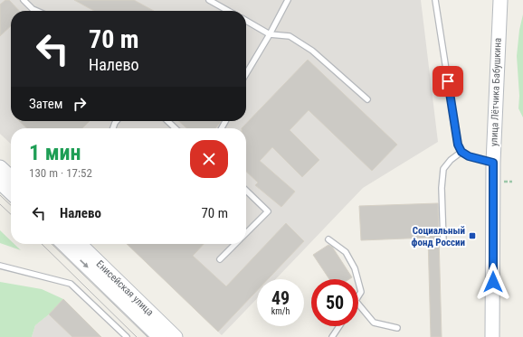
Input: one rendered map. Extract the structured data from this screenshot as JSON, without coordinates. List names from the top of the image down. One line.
{"streets":{"main road":["улица Лётчика Бабушкина","Енисейская улица"]},"places":{"transit":["Социальный фонд России"]},"page":{"turn":["70 m","Налево"],"then":"Затем","heading":["1 мин","130 m · 17:52"],"list":[{"name":"Налево","value":"70 m"}],"speed":"49 km/h","limit":"50"}}
